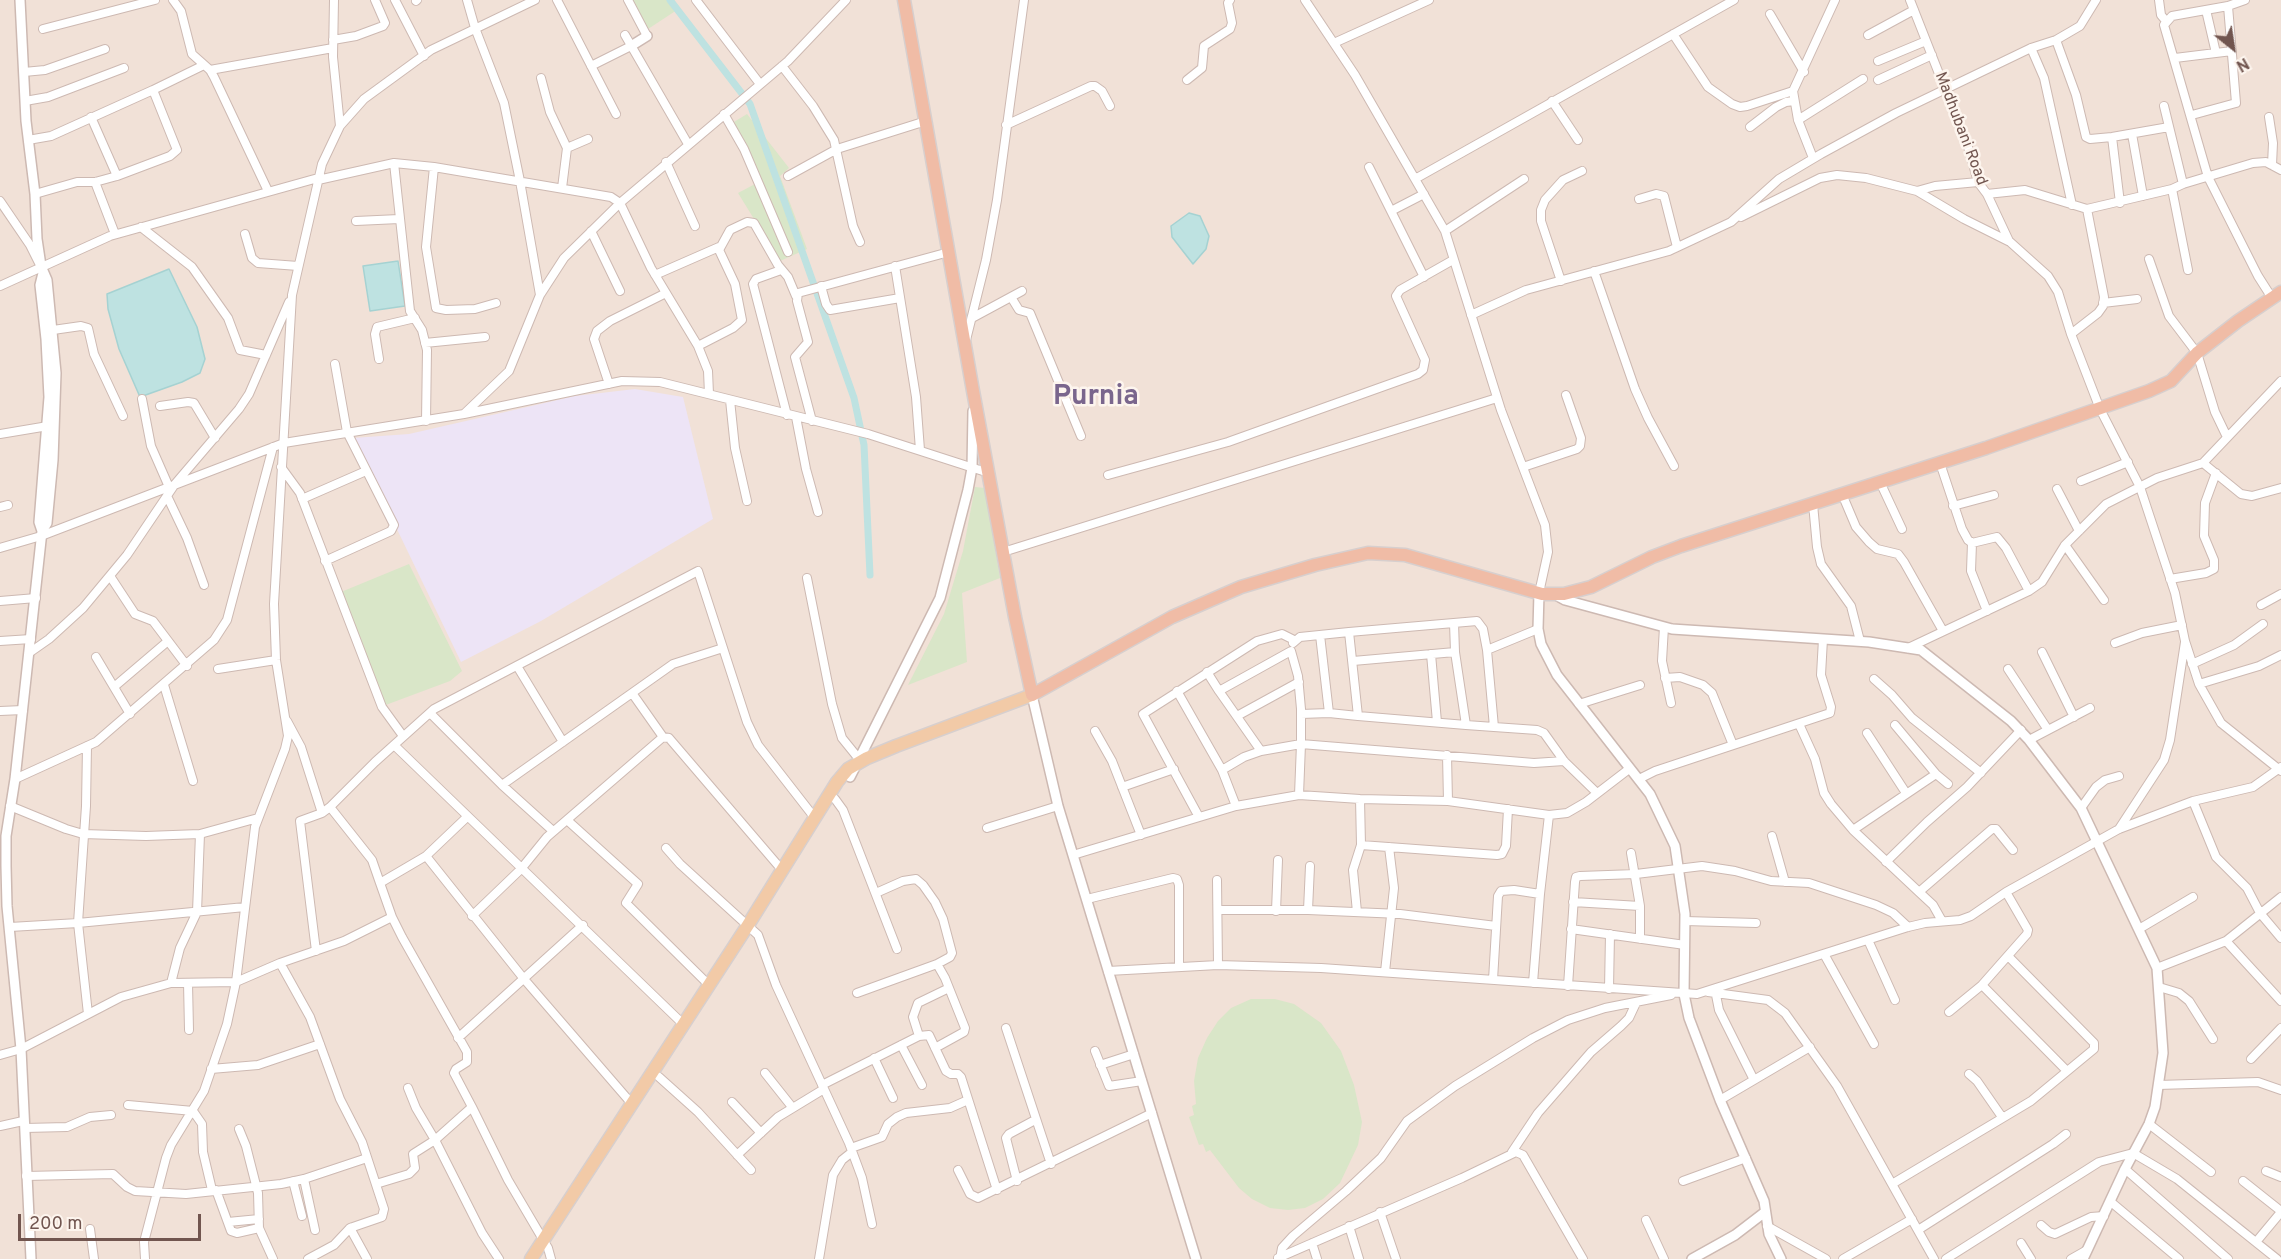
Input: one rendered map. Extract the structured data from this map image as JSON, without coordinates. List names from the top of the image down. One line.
{"streets":{"street":["Madhubani Road"]},"districts":["Purnia"],"scale_bar":"200 m","north":"bottom right"}
